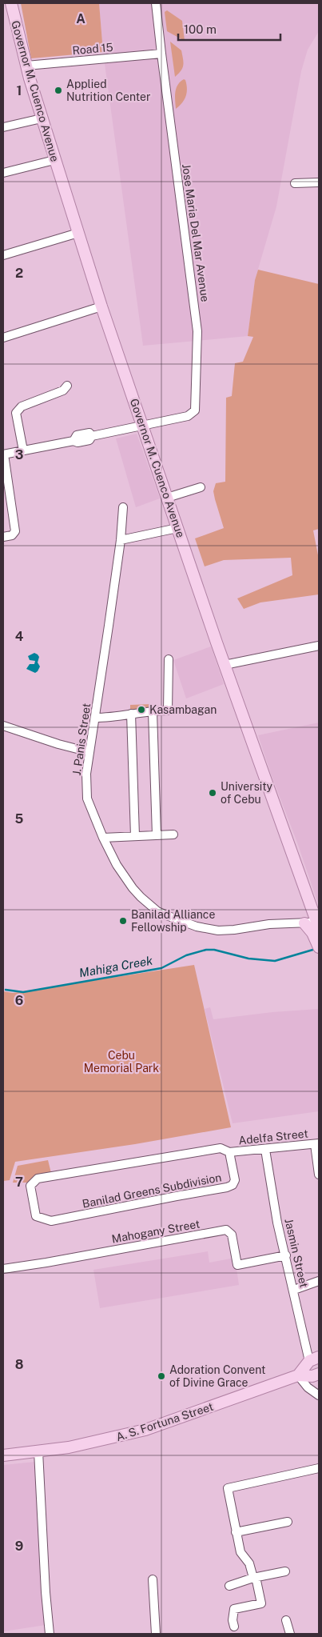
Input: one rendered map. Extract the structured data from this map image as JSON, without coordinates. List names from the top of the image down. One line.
{"streets":{"main road":["Governor M. Cuenco Avenue","A. S. Fortuna Street"],"street":["Road 15","Jose Maria Del Mar Avenue","J. Panis Street","Adelfa Street","Banilad Greens Subdivision","Mahogany Street","Jasmin Street"]},"crossings":[["Road 15","Governor M. Cuenco Avenue"],["Road 15","Jose Maria Del Mar Avenue"],["Governor M. Cuenco Avenue","Jose Maria Del Mar Avenue"],["Governor M. Cuenco Avenue","J. Panis Street"],["Adelfa Street","Banilad Greens Subdivision"],["Adelfa Street","Jasmin Street"],["Mahogany Street","Jasmin Street"]],"water":["Mahiga Creek"],"parks":["Cebu Memorial Park"],"places":["Applied Nutrition Center","Kasambagan","University of Cebu","Banilad Alliance Fellowship","Adoration Convent of Divine Grace"],"scale_bar":"100 m","grid":{"columns":["A"],"rows":["1","2","3","4","5","6","7","8","9"]}}
